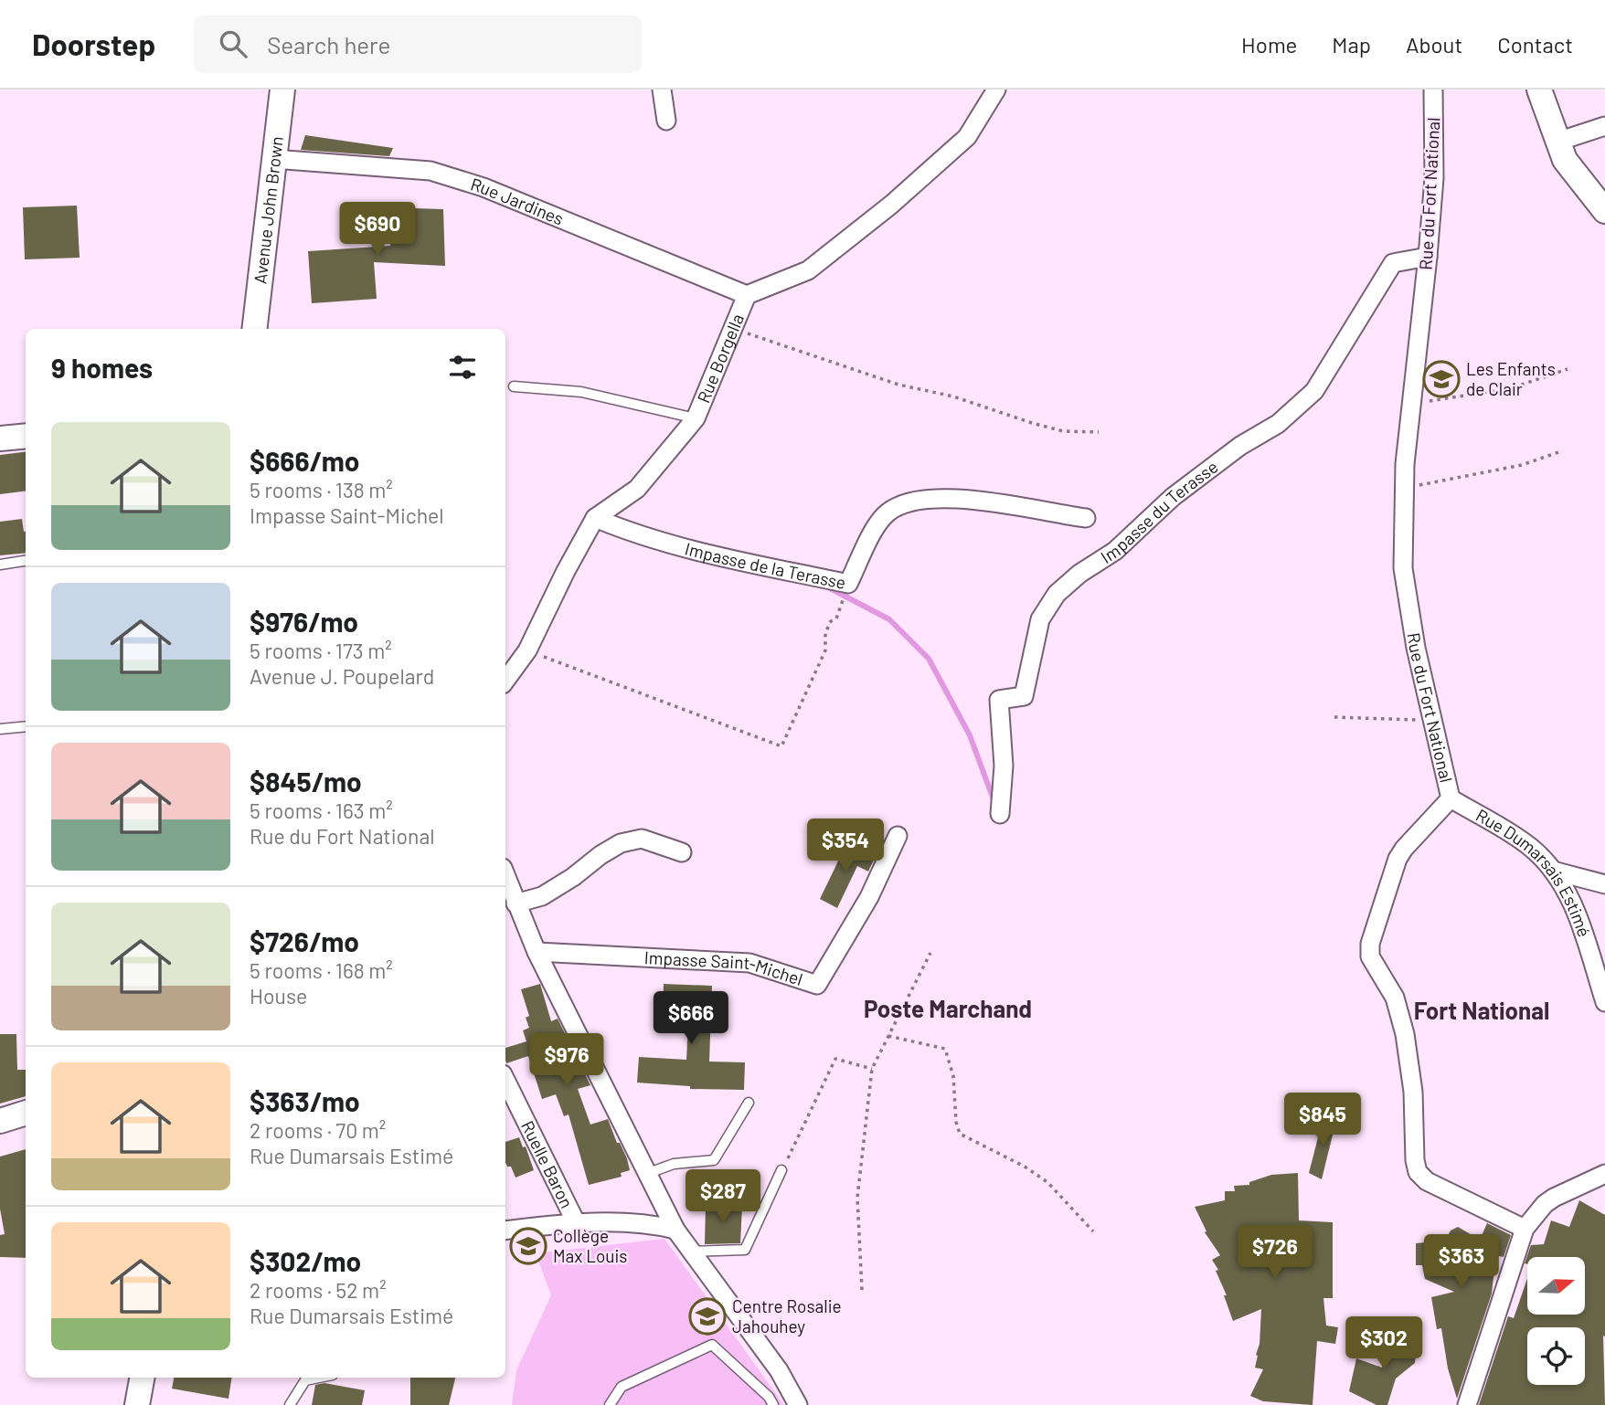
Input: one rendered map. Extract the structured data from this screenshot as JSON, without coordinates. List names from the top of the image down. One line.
{"streets":{"main road":["Avenue John Brown"],"street":["Rue du Fort National","Rue Jardines","Rue Borgella","Impasse du Terasse","Impasse de la Terasse","Rue Dumarsais Estimé","Impasse Saint-Michel","Ruelle Baron"]},"crossings":[["Rue du Fort National","Impasse du Terasse"],["Rue du Fort National","Rue Dumarsais Estimé"],["Rue Jardines","Avenue John Brown"],["Rue Jardines","Rue Borgella"],["Rue Borgella","Impasse de la Terasse"]],"districts":["Poste Marchand","Fort National"],"places":{"school or university":["Les Enfants de Clair","Collège Max Louis","Centre Rosalie Jahouhey"]},"north":"right","page":{"header":"Doorstep","search":"Search here","nav":["Home","Map","About","Contact"],"price":["$690","$354","$666","$976","$845","$287","$726","$363","$302"],"heading":"9 homes","list":[{"name":"$666/mo","note":"5 rooms · 138 m² · Impasse Saint-Michel"},{"name":"$976/mo","note":"5 rooms · 173 m² · Avenue J. Poupelard"},{"name":"$845/mo","note":"5 rooms · 163 m² · Rue du Fort National"},{"name":"$726/mo","note":"5 rooms · 168 m² · House"},{"name":"$363/mo","note":"2 rooms · 70 m² · Rue Dumarsais Estimé"},{"name":"$302/mo","note":"2 rooms · 52 m² · Rue Dumarsais Estimé"}]}}
